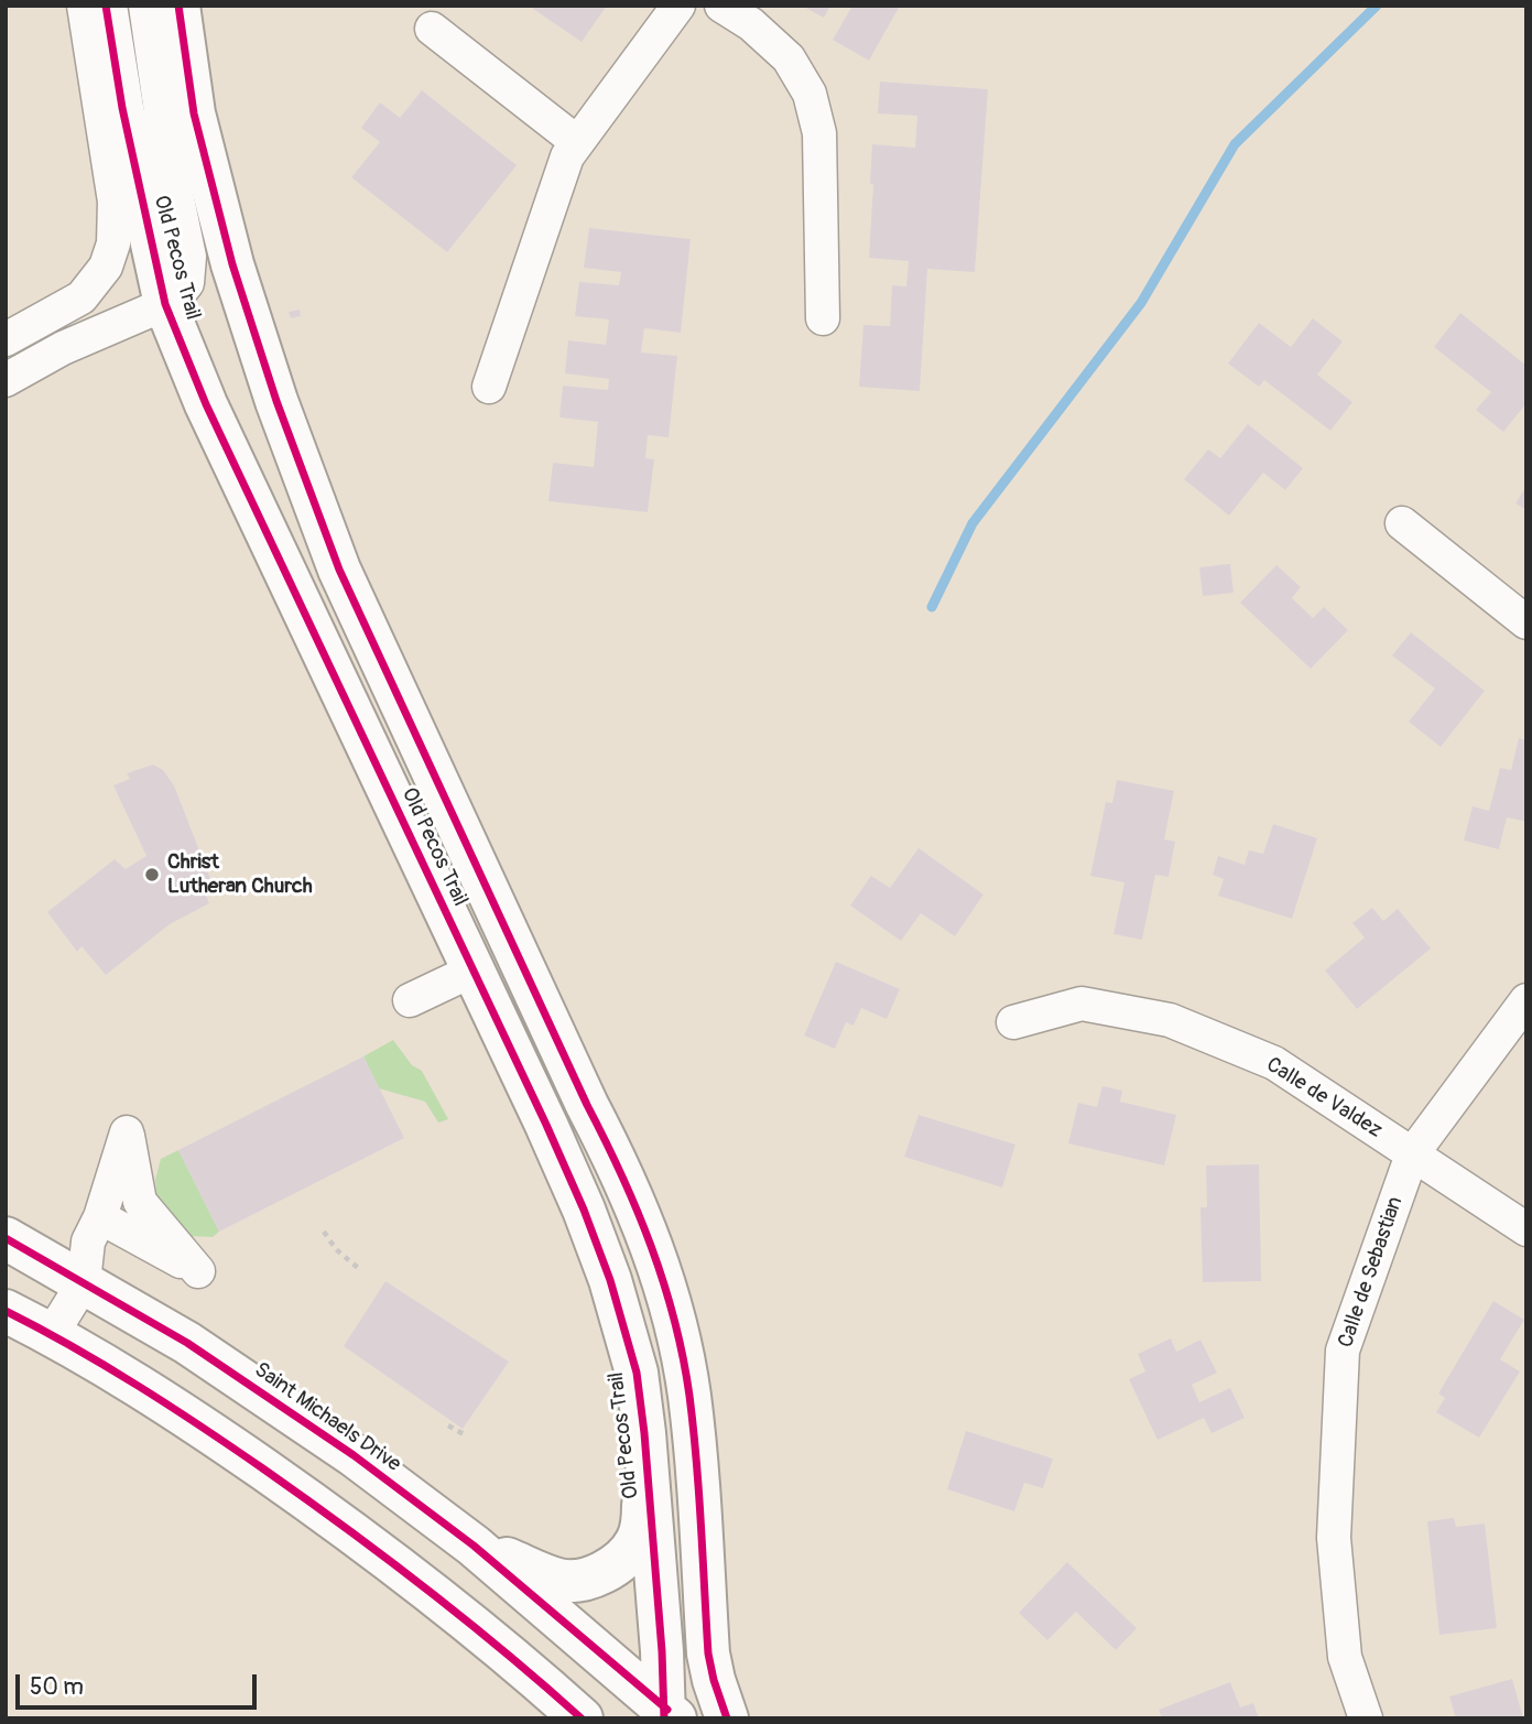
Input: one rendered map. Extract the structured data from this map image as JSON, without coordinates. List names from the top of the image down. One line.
{"streets":{"main road":["Old Pecos Trail","Saint Michaels Drive"],"street":["Calle de Valdez","Calle de Sebastian"]},"crossings":[["Old Pecos Trail","Saint Michaels Drive"],["Calle de Valdez","Calle de Sebastian"]],"places":["Christ Lutheran Church"],"scale_bar":"50 m"}
